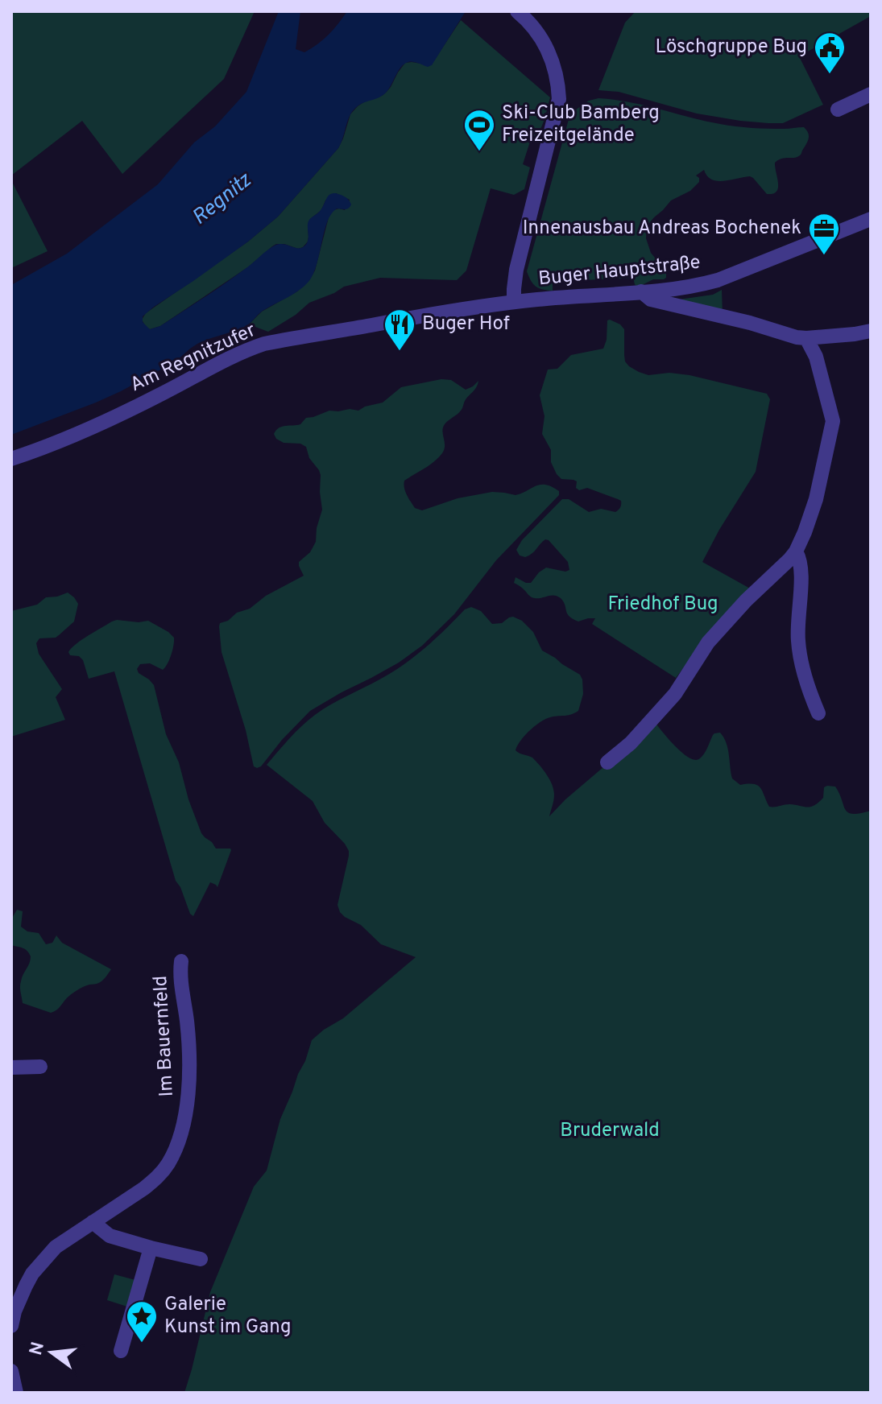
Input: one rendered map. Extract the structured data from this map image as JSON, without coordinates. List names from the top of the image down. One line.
{"streets":{"street":["Buger Hauptstraße","Am Regnitzufer","Im Bauernfeld"]},"crossings":[["Buger Hauptstraße","Am Regnitzufer"]],"water":["Regnitz"],"parks":["Friedhof Bug","Bruderwald"],"places":{"public building":["Löschgruppe Bug"],"sports":["Ski-Club Bamberg Freizeitgelände"],"office":["Innenausbau Andreas Bochenek"],"restaurant":["Buger Hof"],"place":["Galerie Kunst im Gang"]},"north":"left"}
